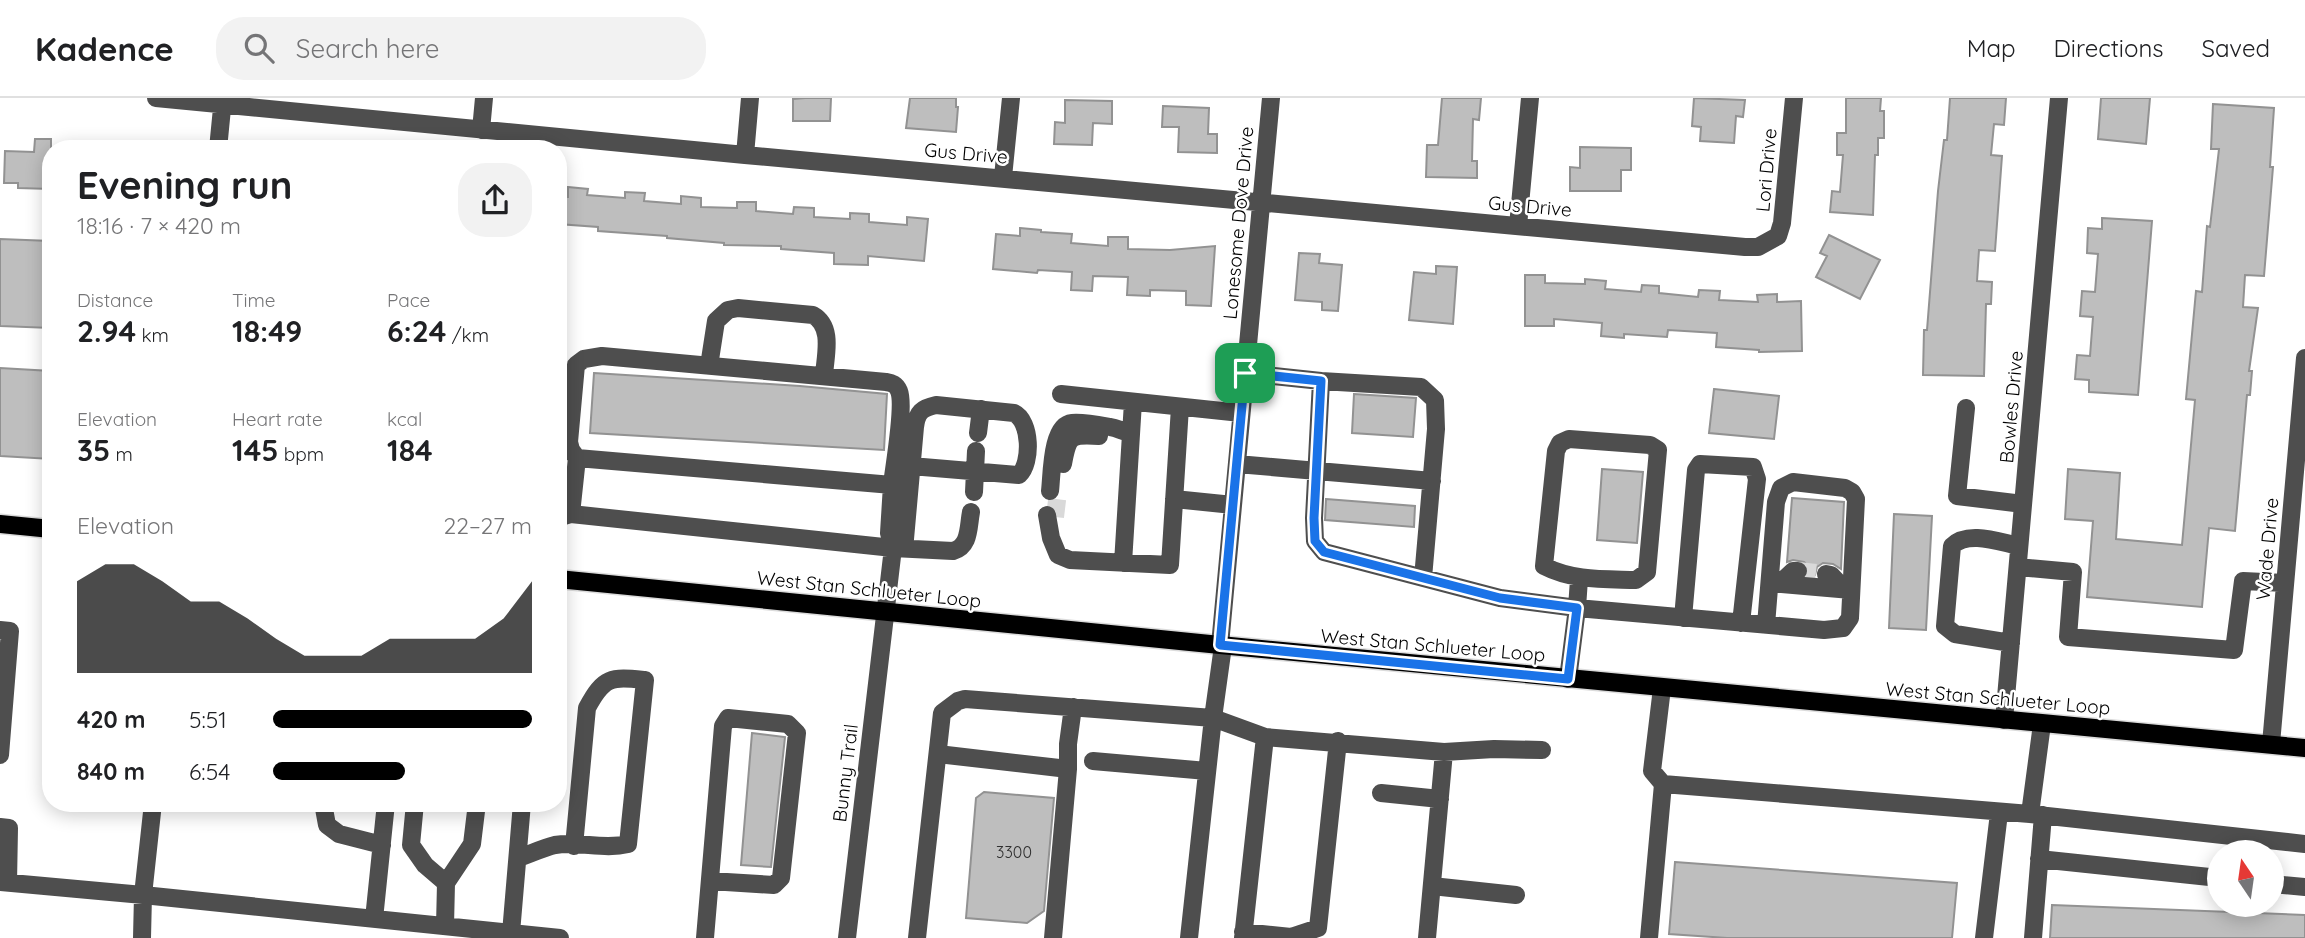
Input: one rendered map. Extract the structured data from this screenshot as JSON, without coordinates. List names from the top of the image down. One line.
{"streets":{"main road":["West Stan Schlueter Loop"],"street":["Gus Drive","Lori Drive","Lonesome Dove Drive","Bowles Drive","Wade Drive","Bunny Trail"]},"crossings":[["Gus Drive","Lori Drive"],["Gus Drive","Lonesome Dove Drive"],["Lonesome Dove Drive","West Stan Schlueter Loop"],["Bowles Drive","West Stan Schlueter Loop"],["Wade Drive","West Stan Schlueter Loop"],["West Stan Schlueter Loop","Bunny Trail"]],"house_numbers":["3300"],"north":"top","page":{"header":"Kadence","search":"Search here","nav":["Map","Directions","Saved"],"heading":["Evening run","18:16 · 7 × 420 m"],"stats":[["Distance","2.94 km"],["Time","18:49"],["Pace","6:24 /km"],["Elevation","35 m"],["Heart rate","145 bpm"],["kcal","184"]],"chart":["Elevation","22–27 m"],"list":[{"name":"420 m","note":"5:51"},{"name":"840 m","note":"6:54"}]}}
